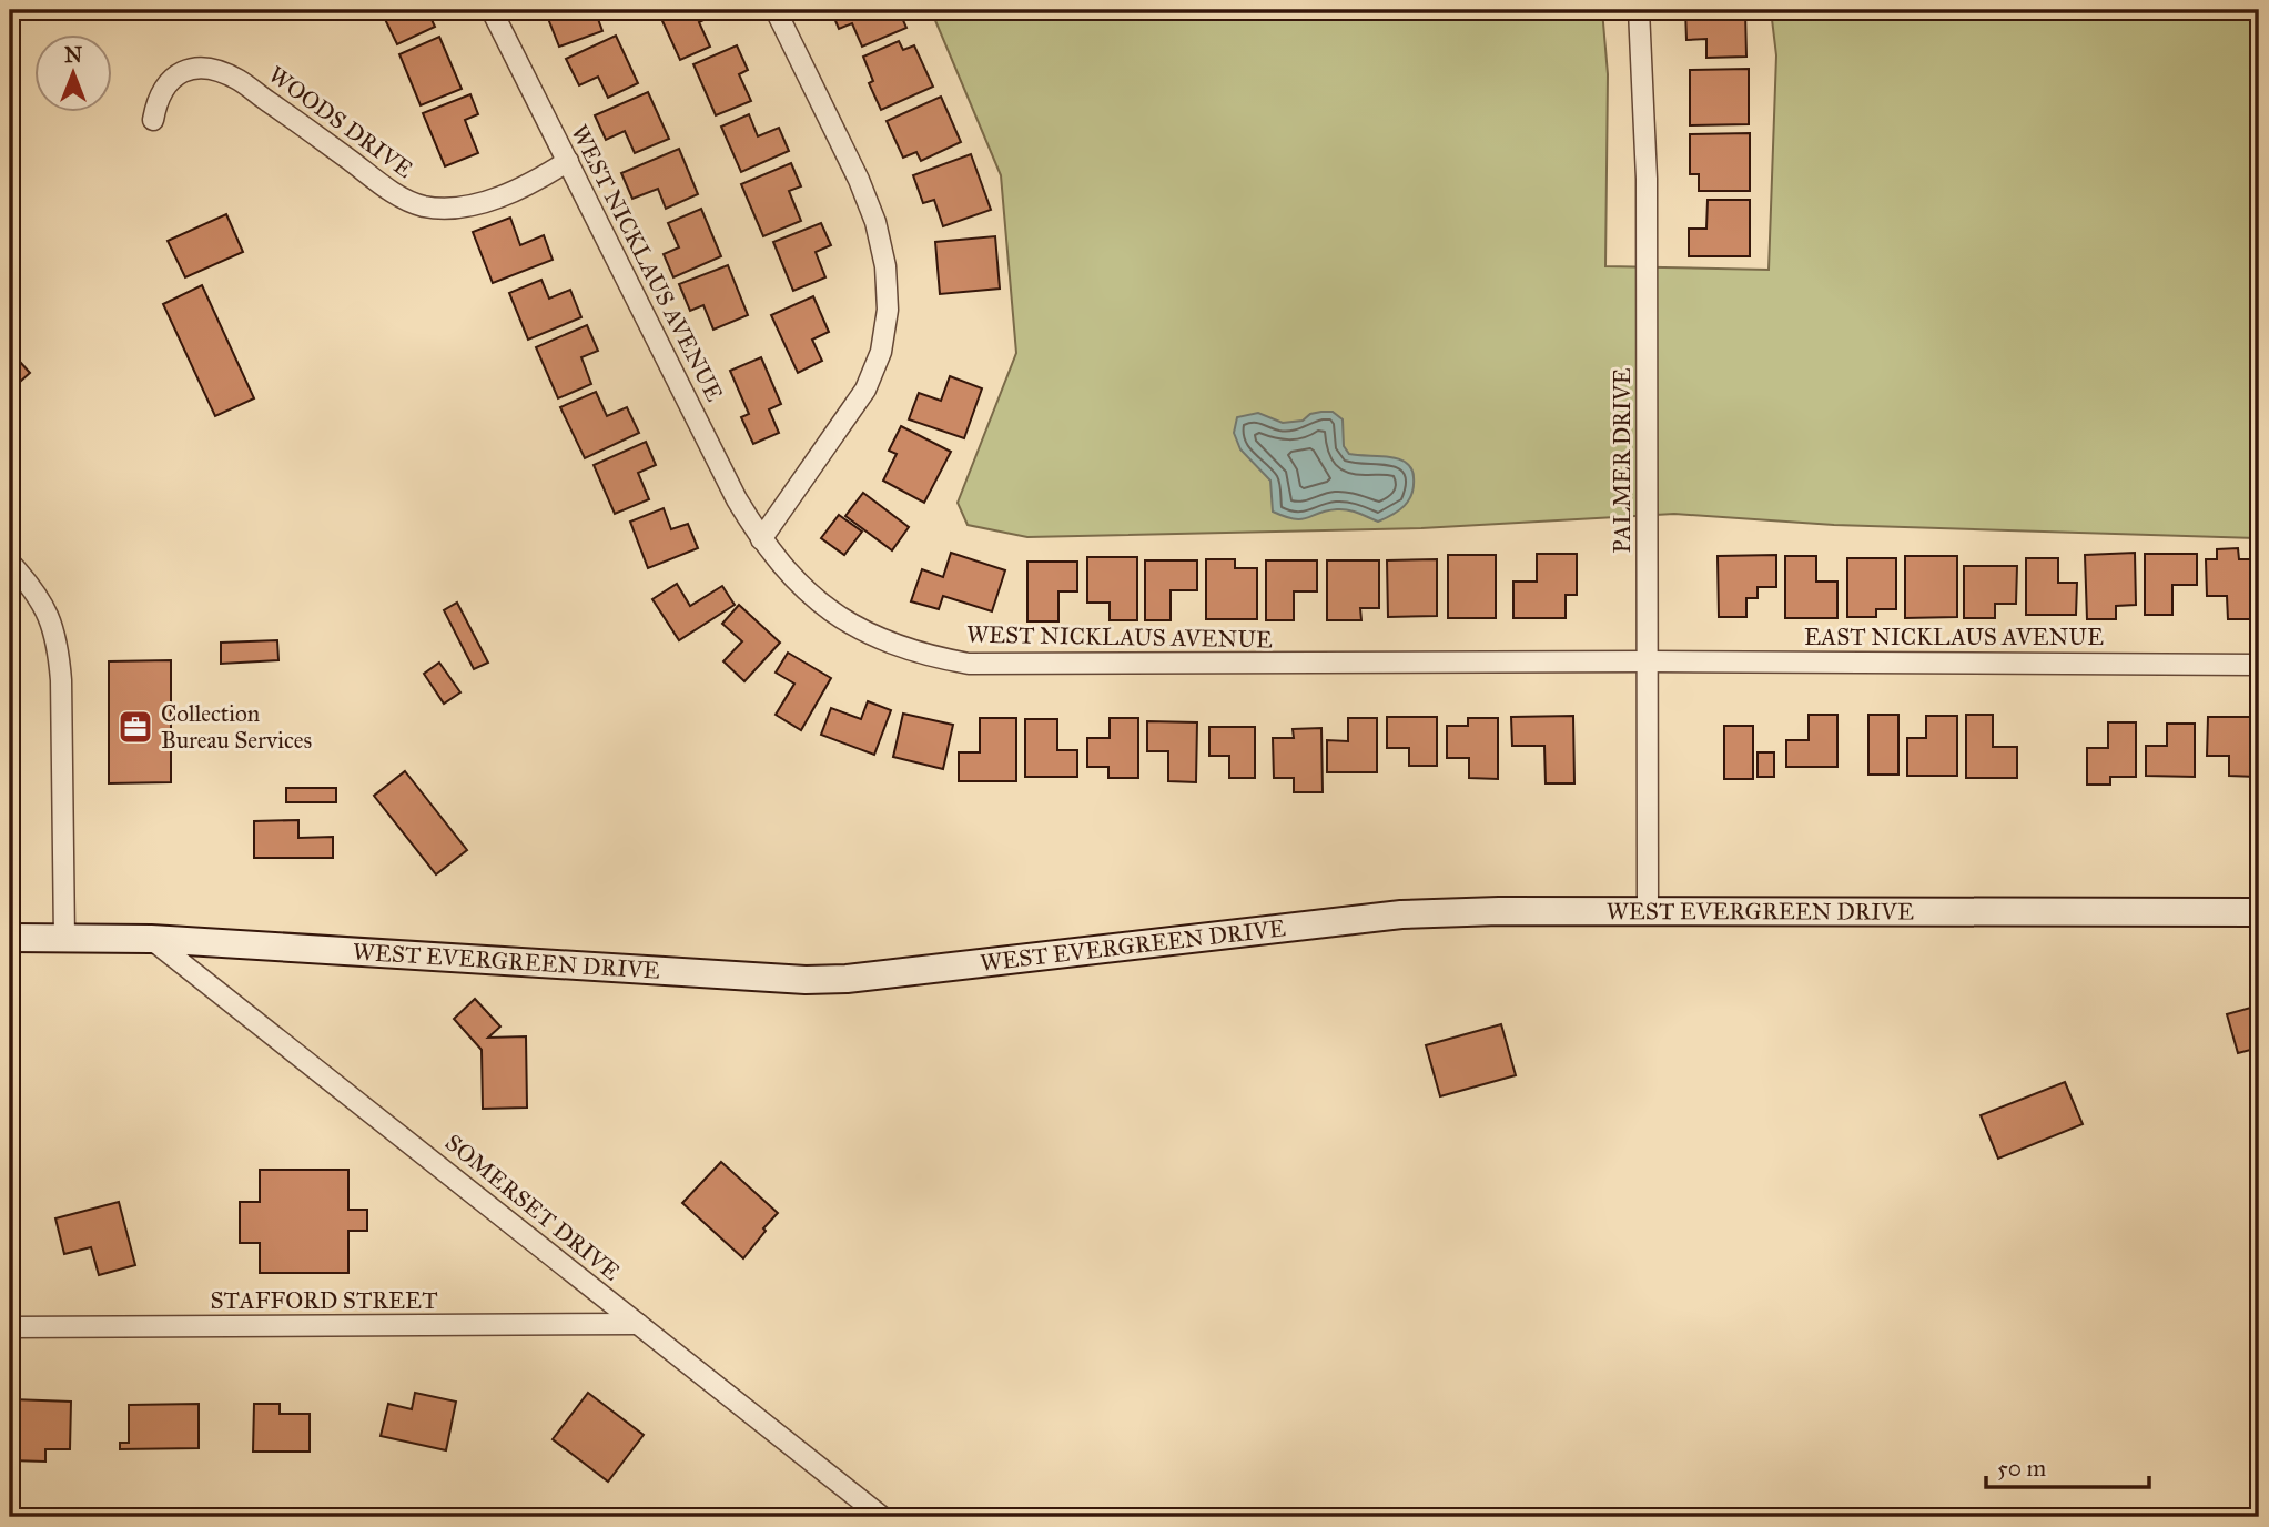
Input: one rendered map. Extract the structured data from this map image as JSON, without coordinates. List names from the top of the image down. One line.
{"streets":{"street":["WOODS DRIVE","WEST NICKLAUS AVENUE","PALMER DRIVE","EAST NICKLAUS AVENUE","WEST EVERGREEN DRIVE","SOMERSET DRIVE","STAFFORD STREET"]},"crossings":[["WOODS DRIVE","WEST NICKLAUS AVENUE"],["WEST NICKLAUS AVENUE","PALMER DRIVE"],["WEST NICKLAUS AVENUE","EAST NICKLAUS AVENUE"],["PALMER DRIVE","EAST NICKLAUS AVENUE"],["PALMER DRIVE","WEST EVERGREEN DRIVE"],["WEST EVERGREEN DRIVE","SOMERSET DRIVE"],["SOMERSET DRIVE","STAFFORD STREET"]],"places":{"office":["Collection Bureau Services"]},"scale_bar":"50 m","north":"top"}
